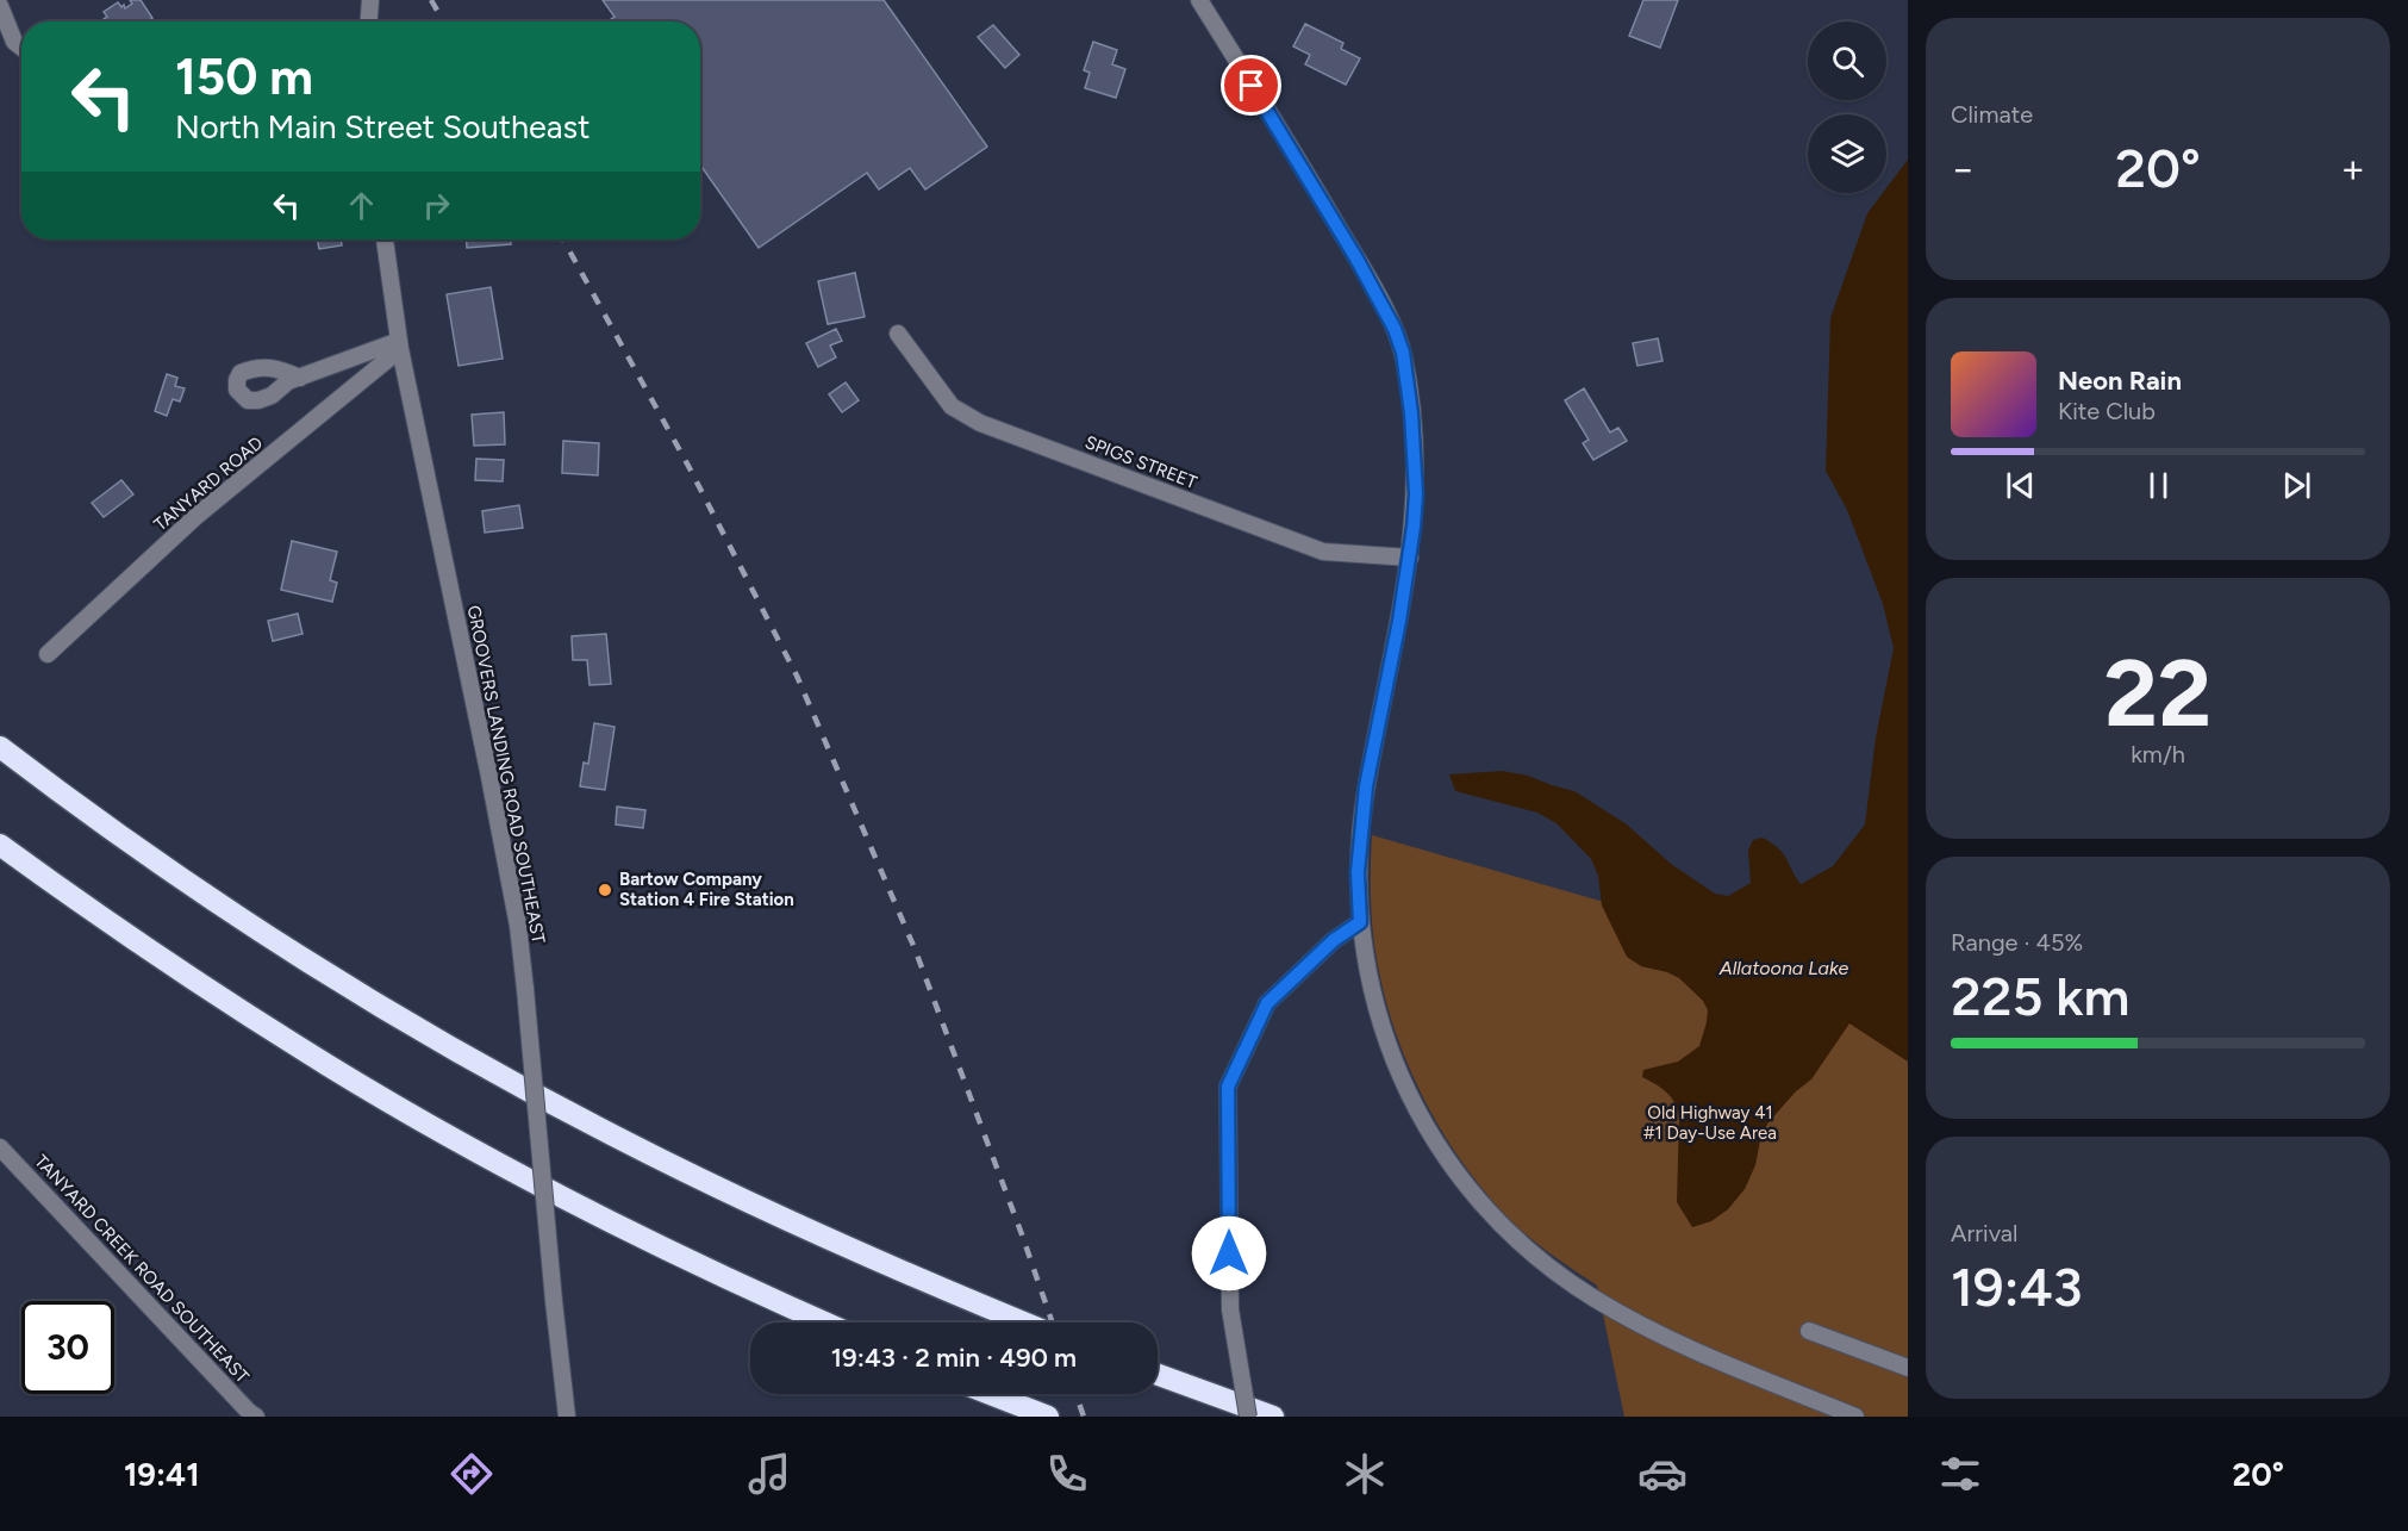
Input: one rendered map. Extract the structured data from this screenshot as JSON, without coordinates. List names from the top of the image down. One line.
{"streets":{"street":["SPIGS STREET","TANYARD ROAD","GROOVERS LANDING ROAD SOUTHEAST","TANYARD CREEK ROAD SOUTHEAST"]},"crossings":[["TANYARD ROAD","GROOVERS LANDING ROAD SOUTHEAST"]],"water":["Allatoona Lake"],"parks":["Old Highway 41 #1 Day-Use Area"],"places":["Bartow Company Station 4 Fire Station"],"page":{"tile":["Climate",["22","km/h"],["Range · 45%","225 km"],["Arrival","19:43"]],"turn":["150 m","North Main Street Southeast"],"heat":["−","20°","+"],"song":["Neon Rain","Kite Club"],"limit":"30","trip":"19:43 · 2 min · 490 m","tabs":["19:41","20°"]}}
